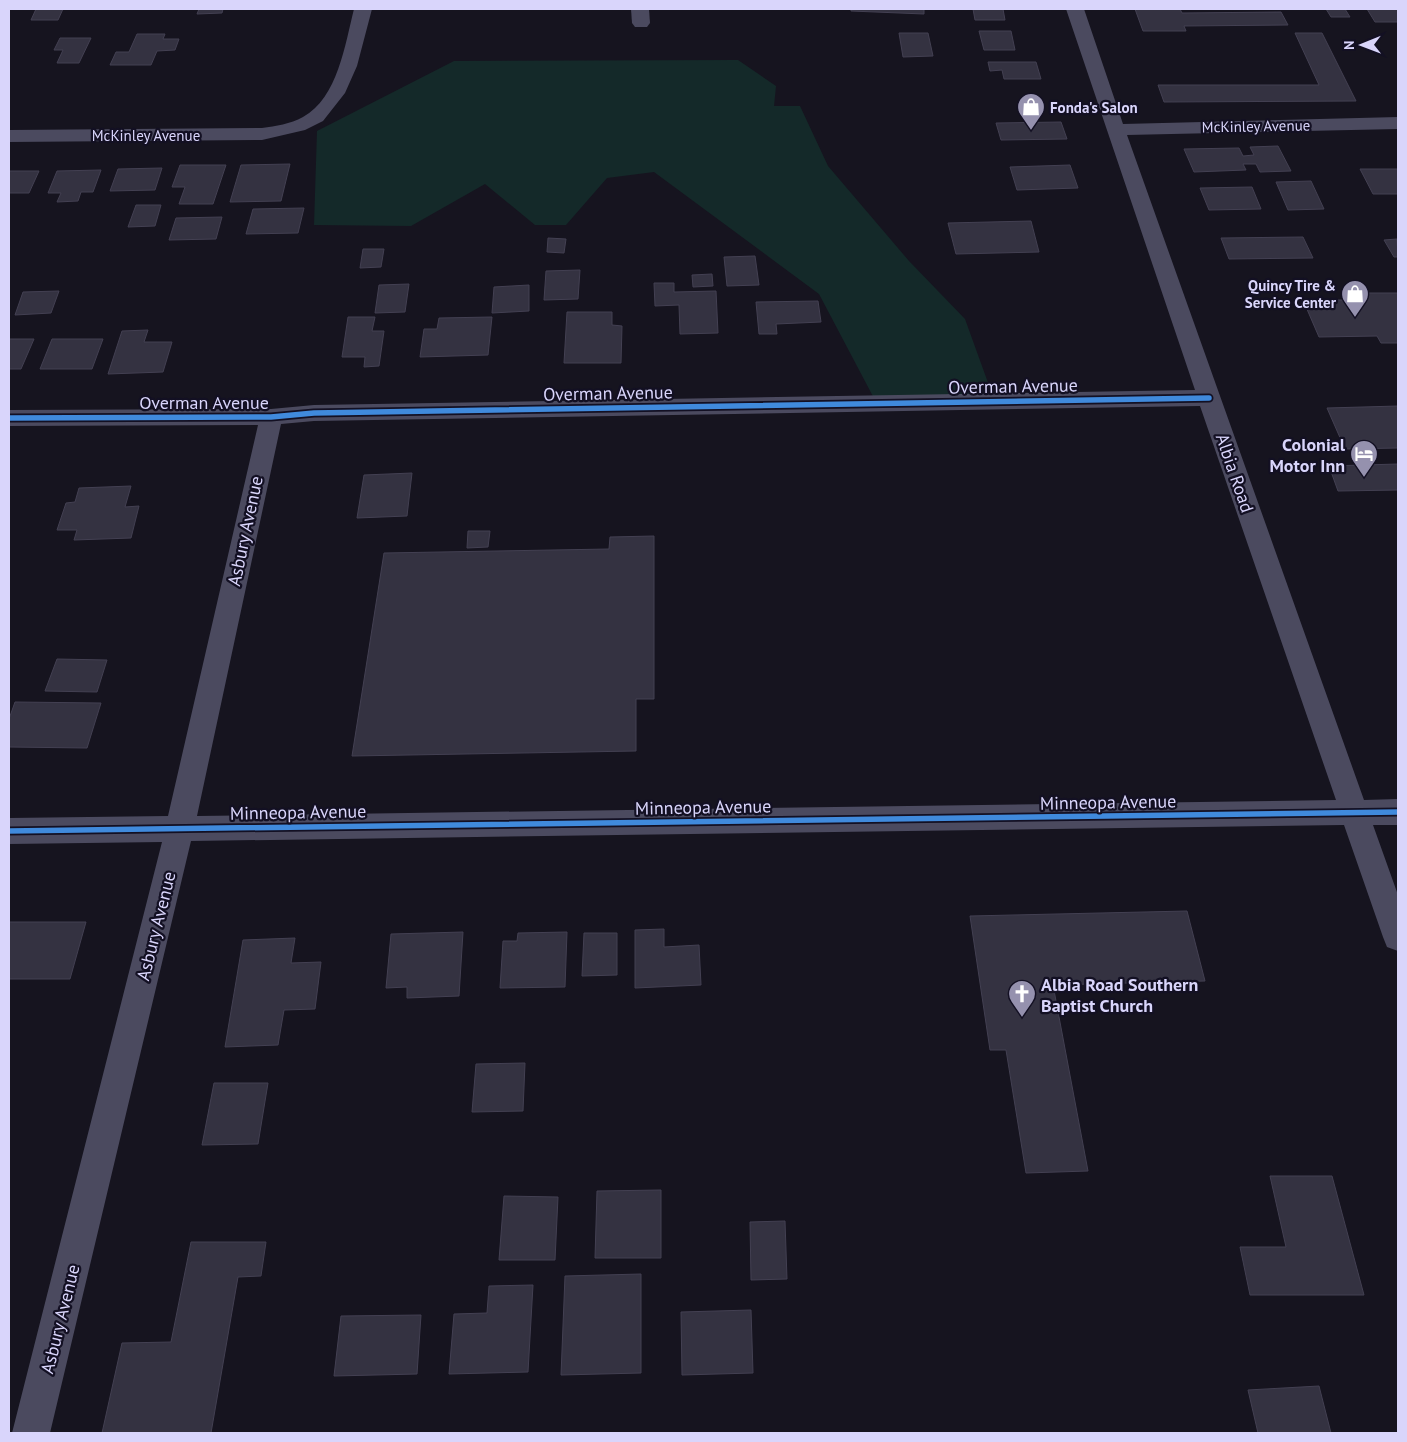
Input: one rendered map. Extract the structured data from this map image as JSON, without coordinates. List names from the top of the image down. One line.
{"streets":{"street":["McKinley Avenue","Overman Avenue","Albia Road","Asbury Avenue","Minneopa Avenue"]},"crossings":[["McKinley Avenue","Albia Road"],["Overman Avenue","Albia Road"],["Overman Avenue","Asbury Avenue"],["Albia Road","Minneopa Avenue"],["Asbury Avenue","Minneopa Avenue"]],"places":{"shop":["Fonda's Salon","Quincy Tire & Service Center"],"hotel":["Colonial Motor Inn"],"church":["Albia Road Southern Baptist Church"]},"north":"left"}
